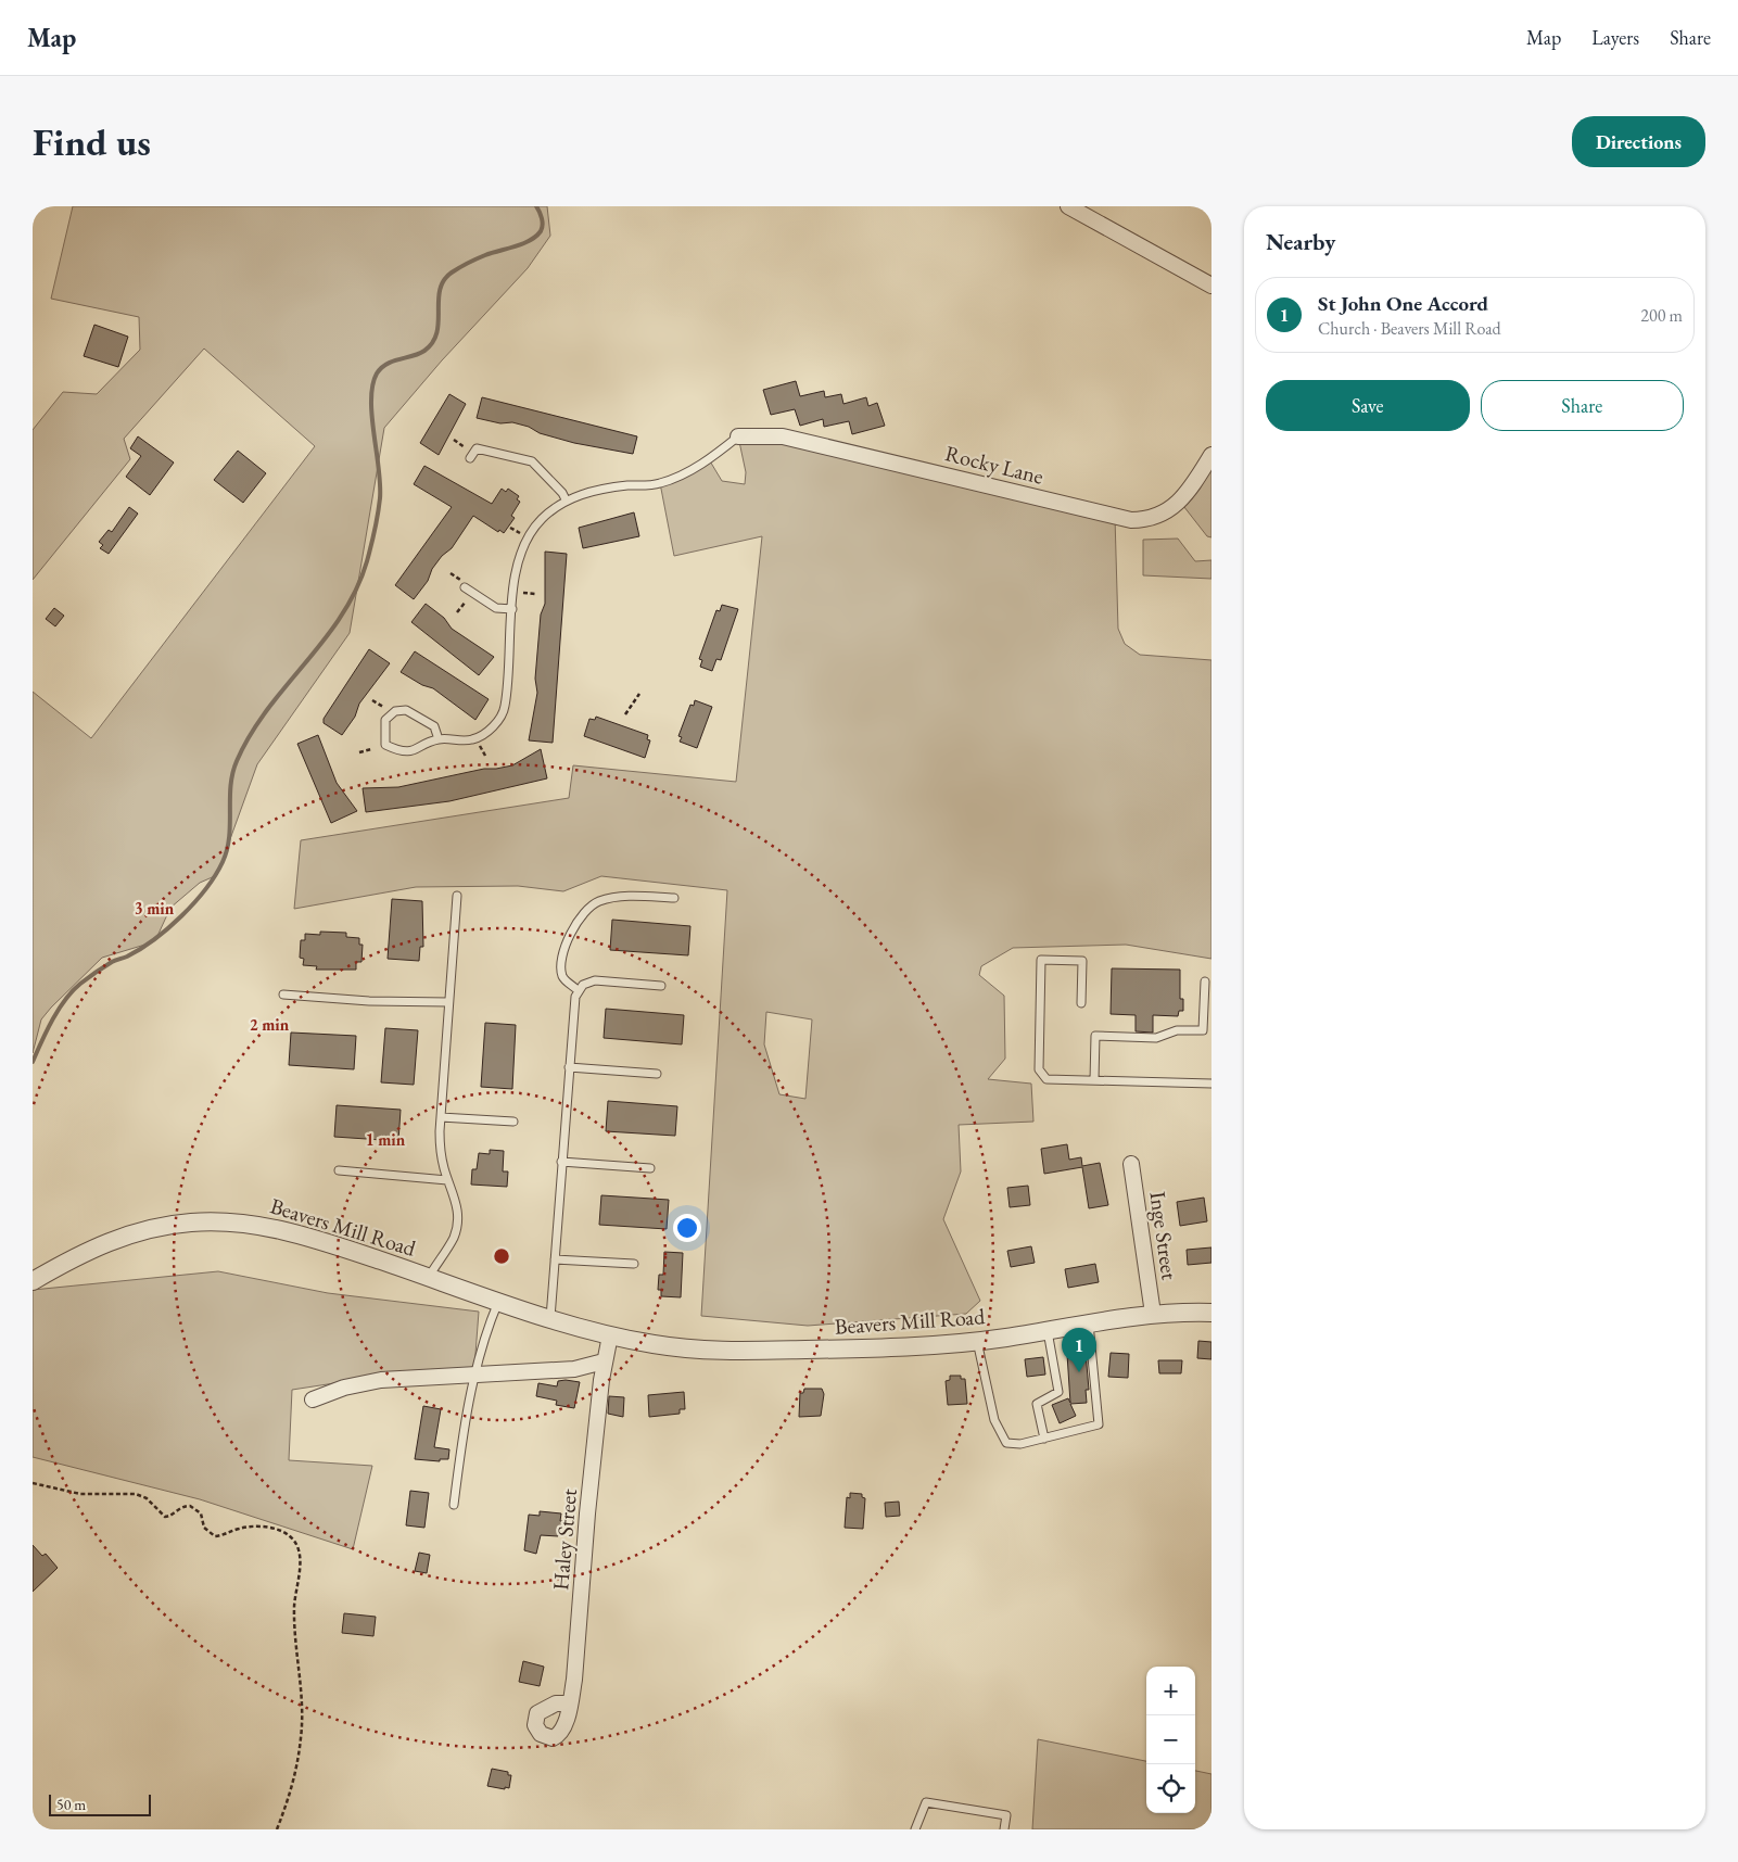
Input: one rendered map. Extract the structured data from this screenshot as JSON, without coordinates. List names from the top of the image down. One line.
{"streets":{"street":["Rocky Lane","Beavers Mill Road","Inge Street","Haley Street"]},"crossings":[["Beavers Mill Road","Inge Street"]],"scale_bar":"50 m","page":{"header":"Map","nav":["Map","Layers","Share"],"buttons":["Directions",["Save","Share"]],"title":"Find us","heading":"Nearby","list":[{"mark":"1","name":"St John One Accord","note":"Church · Beavers Mill Road","value":"200 m"}],"pins":"1","map_buttons":["+","−"],"scale":"50 m"},"rings":["3 min","2 min","1 min"]}
